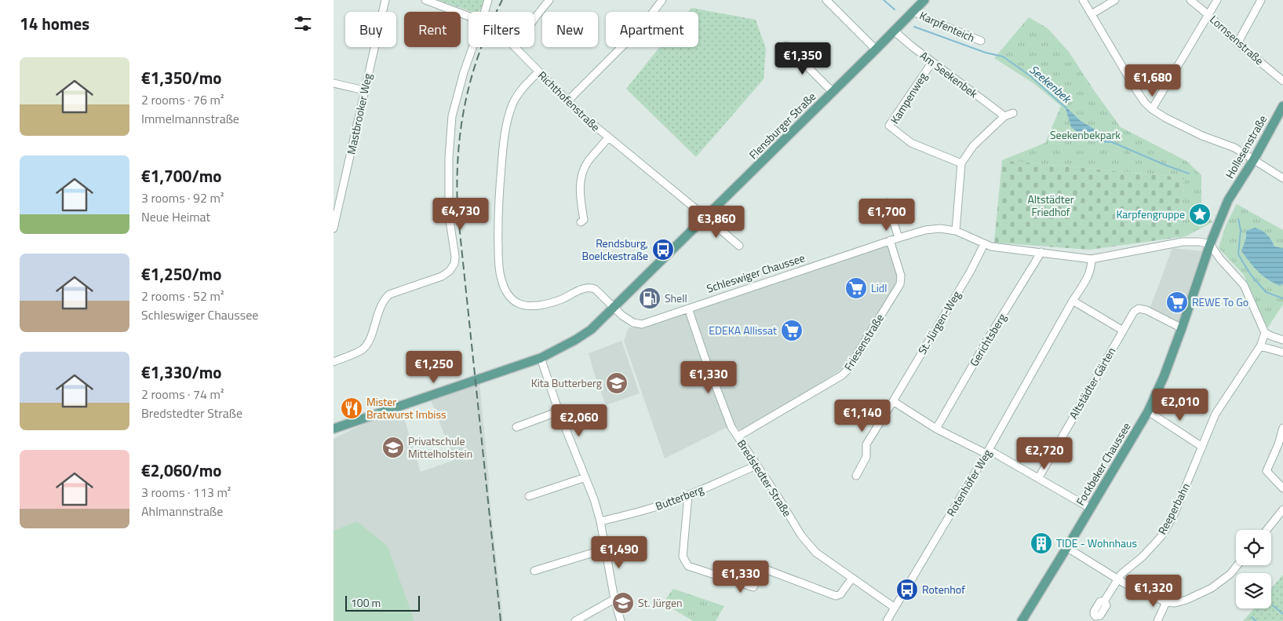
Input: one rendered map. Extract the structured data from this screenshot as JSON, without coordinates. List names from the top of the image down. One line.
{"streets":{"main road":["Flensburger Straße","Hollesenstraße","Fockbeker Chaussee"],"street":["Karpfenteich","Lornsenstraße","Am Seekenbek","Kampenweg","Richthofenstraße","Mastbrooker Weg","Schleswiger Chaussee","St.-Jürgen-Weg","Gerichtsberg","Friesenstraße","Altstädter Gärten","Bredstedter Straße","Rotenhöfer Weg","Butterberg","Reeperbahn"]},"crossings":[["Karpfenteich","Flensburger Straße"],["Am Seekenbek","Kampenweg"],["Am Seekenbek","Flensburger Straße"],["Richthofenstraße","Flensburger Straße"],["Richthofenstraße","Schleswiger Chaussee"],["Flensburger Straße","Schleswiger Chaussee"],["Hollesenstraße","Fockbeker Chaussee"],["Schleswiger Chaussee","St.-Jürgen-Weg"],["Schleswiger Chaussee","Gerichtsberg"],["Schleswiger Chaussee","Friesenstraße"],["Schleswiger Chaussee","Fockbeker Chaussee"],["Schleswiger Chaussee","Bredstedter Straße"],["Schleswiger Chaussee","Rotenhöfer Weg"],["Friesenstraße","Bredstedter Straße"],["Altstädter Gärten","Fockbeker Chaussee"],["Bredstedter Straße","Rotenhöfer Weg"],["Bredstedter Straße","Butterberg"]],"water":["Seekenbek"],"parks":["Seekenbekpark","Altstädter Friedhof"],"places":{"place":["Karpfengruppe"],"bus stop":["Rendsburg, Boelckestraße","Rotenhof"],"supermarket":["Lidl","REWE To Go","EDEKA Allissat"],"fuel station":["Shell"],"school or university":["Kita Butterberg","Privatschule Mittelholstein","St. Jürgen"],"restaurant":["Mister Bratwurst Imbiss"],"building":["TIDE - Wohnhaus"]},"scale_bar":"100 m","page":{"heading":"14 homes","chip":["Buy","Rent","Filters","New","Apartment"],"price":["€1,350","€1,680","€4,730","€1,700","€3,860","€1,250","€1,330","€2,010","€1,140","€2,060","€2,720","€1,490","€1,330","€1,320"],"list":[{"name":"€1,350/mo","note":"2 rooms · 76 m² · Immelmannstraße"},{"name":"€1,700/mo","note":"3 rooms · 92 m² · Neue Heimat"},{"name":"€1,250/mo","note":"2 rooms · 52 m² · Schleswiger Chaussee"},{"name":"€1,330/mo","note":"2 rooms · 74 m² · Bredstedter Straße"},{"name":"€2,060/mo","note":"3 rooms · 113 m² · Ahlmannstraße"}],"scale":"100 m"}}
